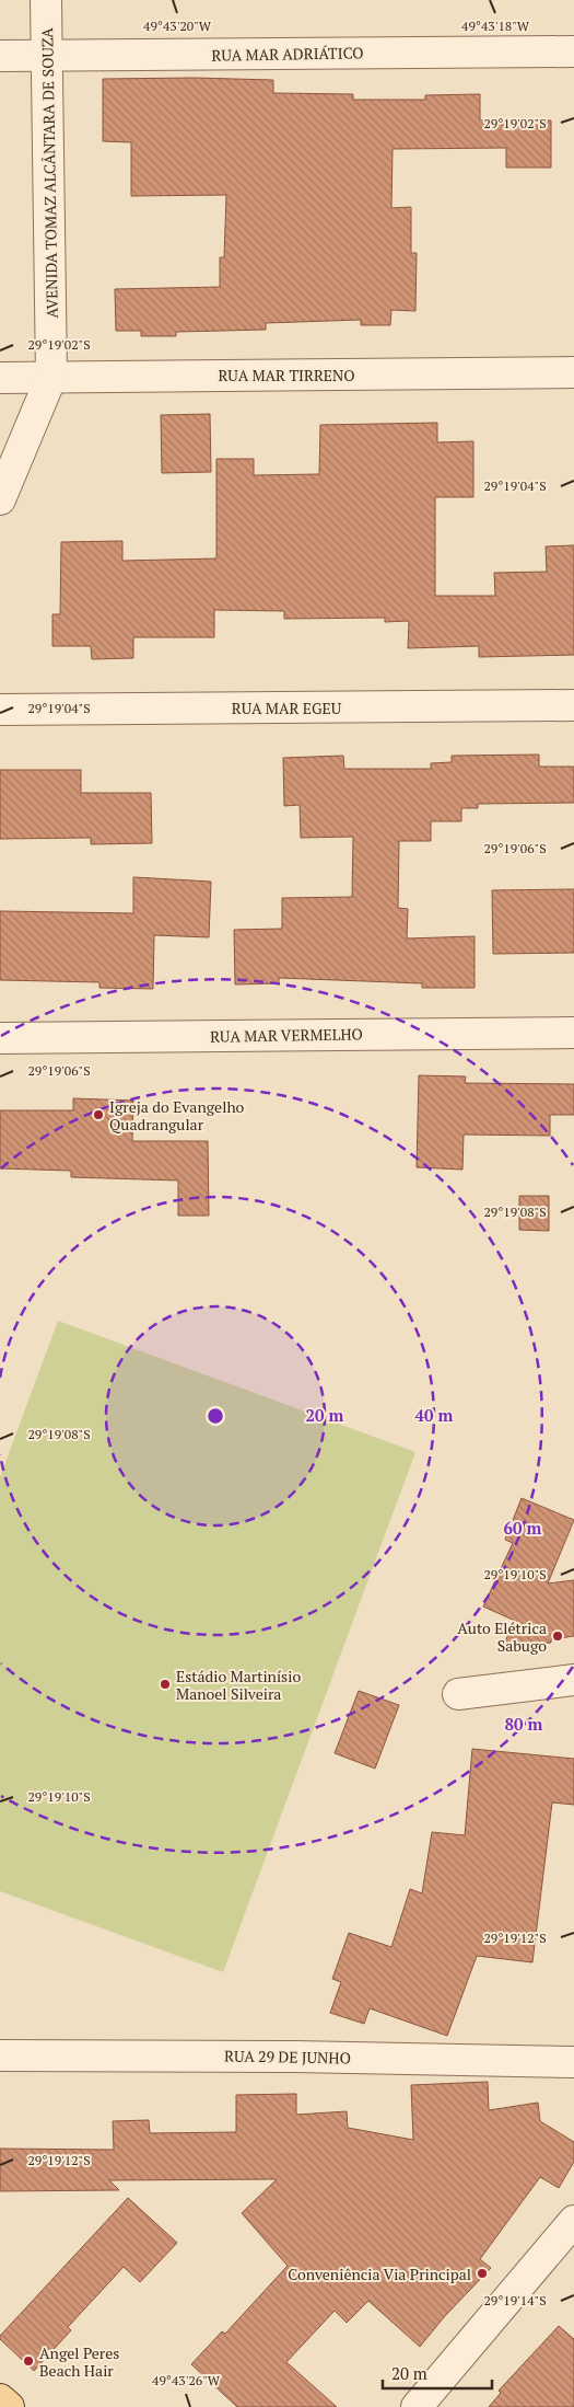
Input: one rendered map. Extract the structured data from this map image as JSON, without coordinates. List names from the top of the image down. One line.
{"streets":{"street":["RUA MAR ADRIÁTICO","AVENIDA TOMAZ ALCÂNTARA DE SOUZA","RUA MAR TIRRENO","RUA MAR EGEU","RUA MAR VERMELHO","RUA 29 DE JUNHO"]},"crossings":[["RUA MAR ADRIÁTICO","AVENIDA TOMAZ ALCÂNTARA DE SOUZA"],["AVENIDA TOMAZ ALCÂNTARA DE SOUZA","RUA MAR TIRRENO"]],"places":["Igreja do Evangelho Quadrangular","Auto Elétrica Sabugo","Estádio Martinísio Manoel Silveira","Conveniência Via Principal","Angel Peres Beach Hair"],"scale_bar":"20 m","coordinates":["49°43'20\"W","49°43'18\"W","29°19'02\"S","29°19'04\"S","29°19'06\"S","29°19'08\"S","29°19'10\"S","29°19'12\"S","29°19'14\"S","49°43'26\"W"],"rings":["20 m","40 m","60 m","80 m"]}
